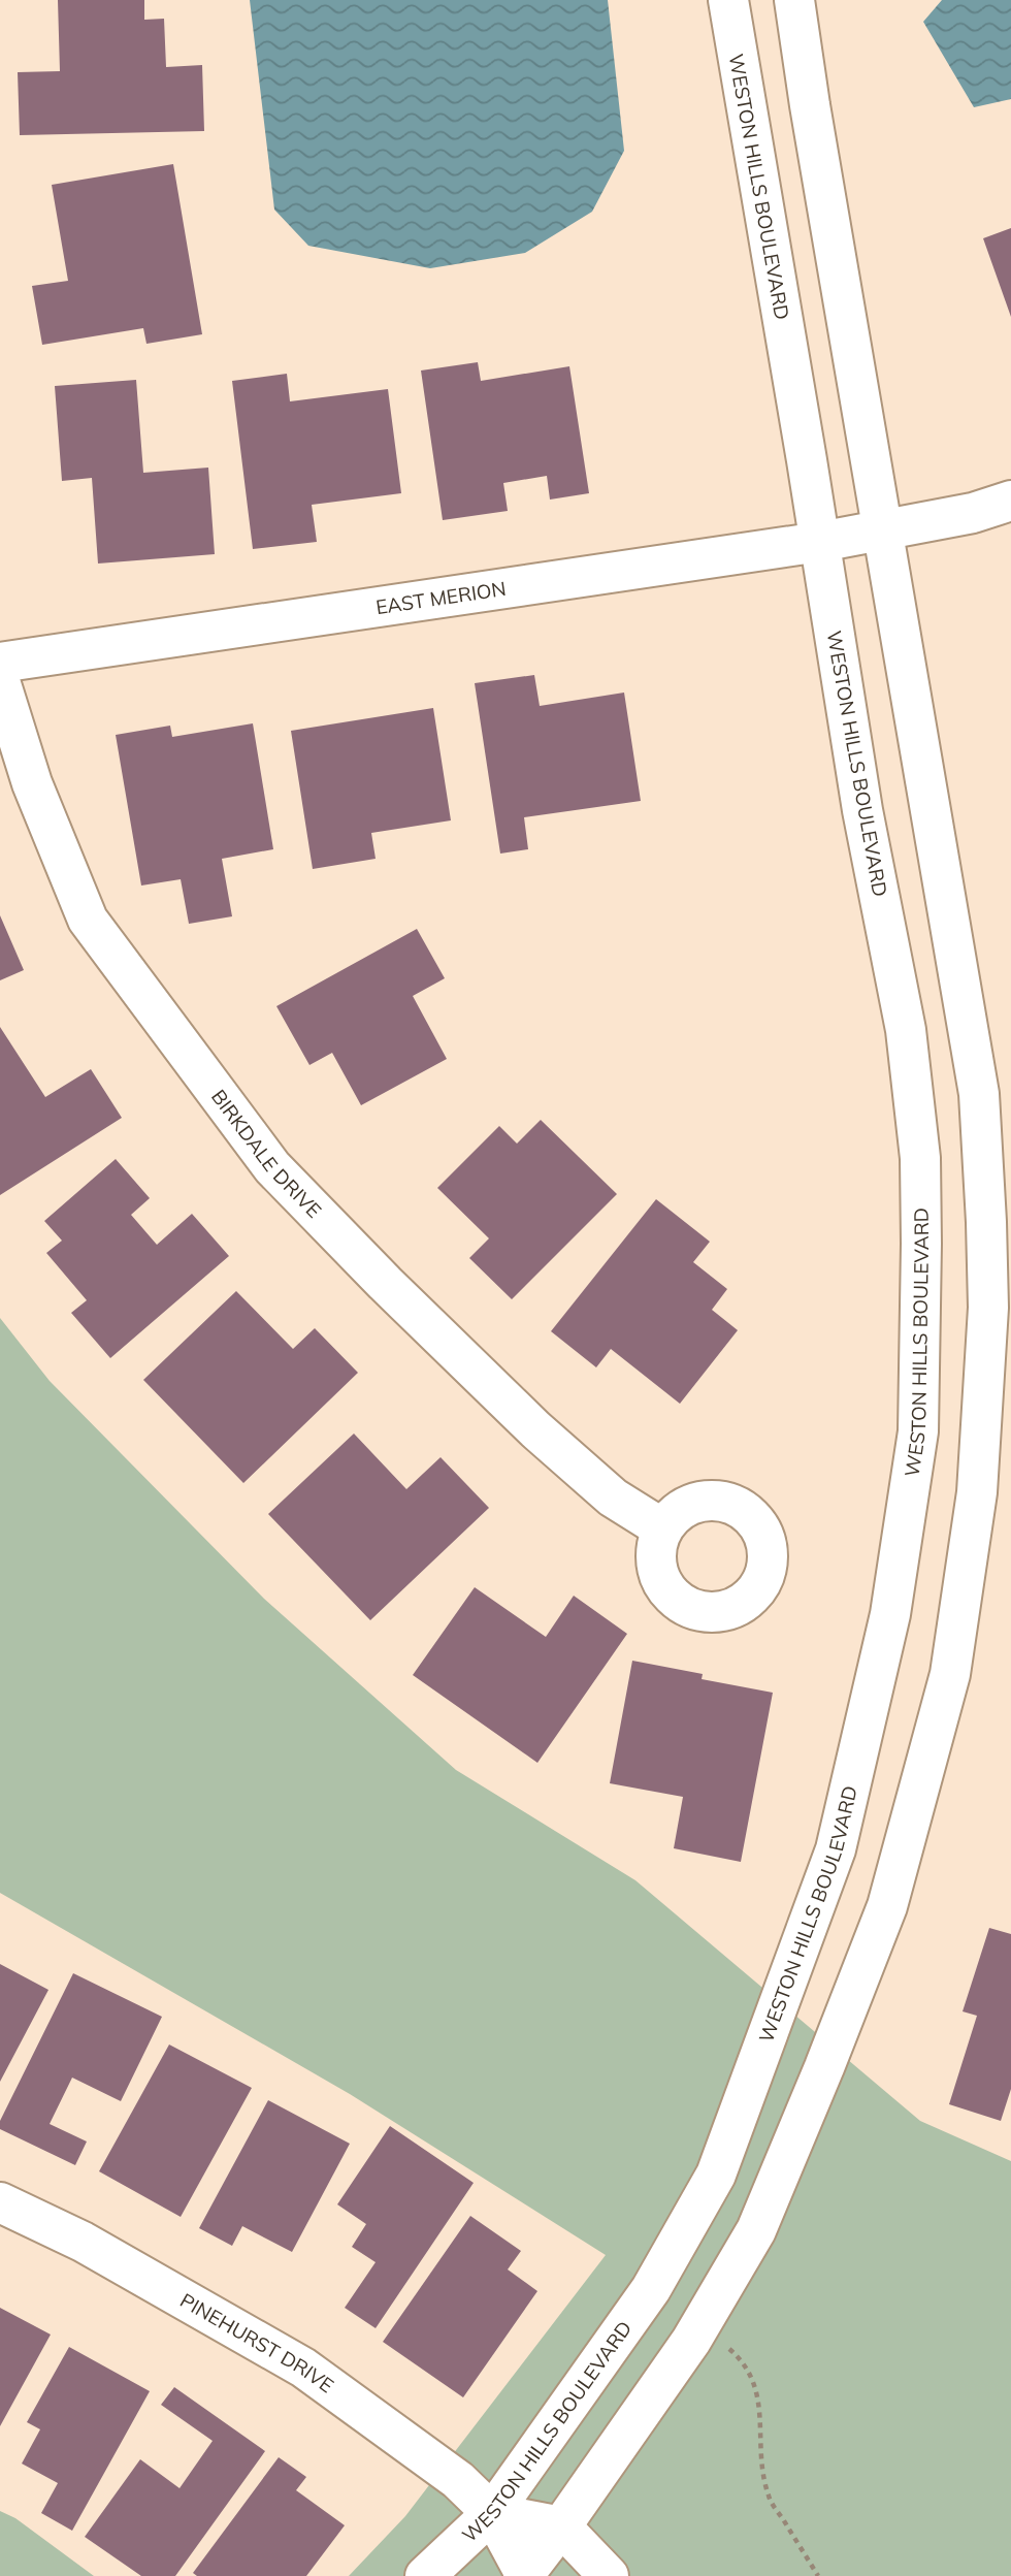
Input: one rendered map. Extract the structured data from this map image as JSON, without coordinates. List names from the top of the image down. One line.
{"streets":{"street":["WESTON HILLS BOULEVARD","EAST MERION","BIRKDALE DRIVE","PINEHURST DRIVE"]},"crossings":[["WESTON HILLS BOULEVARD","EAST MERION"],["WESTON HILLS BOULEVARD","PINEHURST DRIVE"]]}
